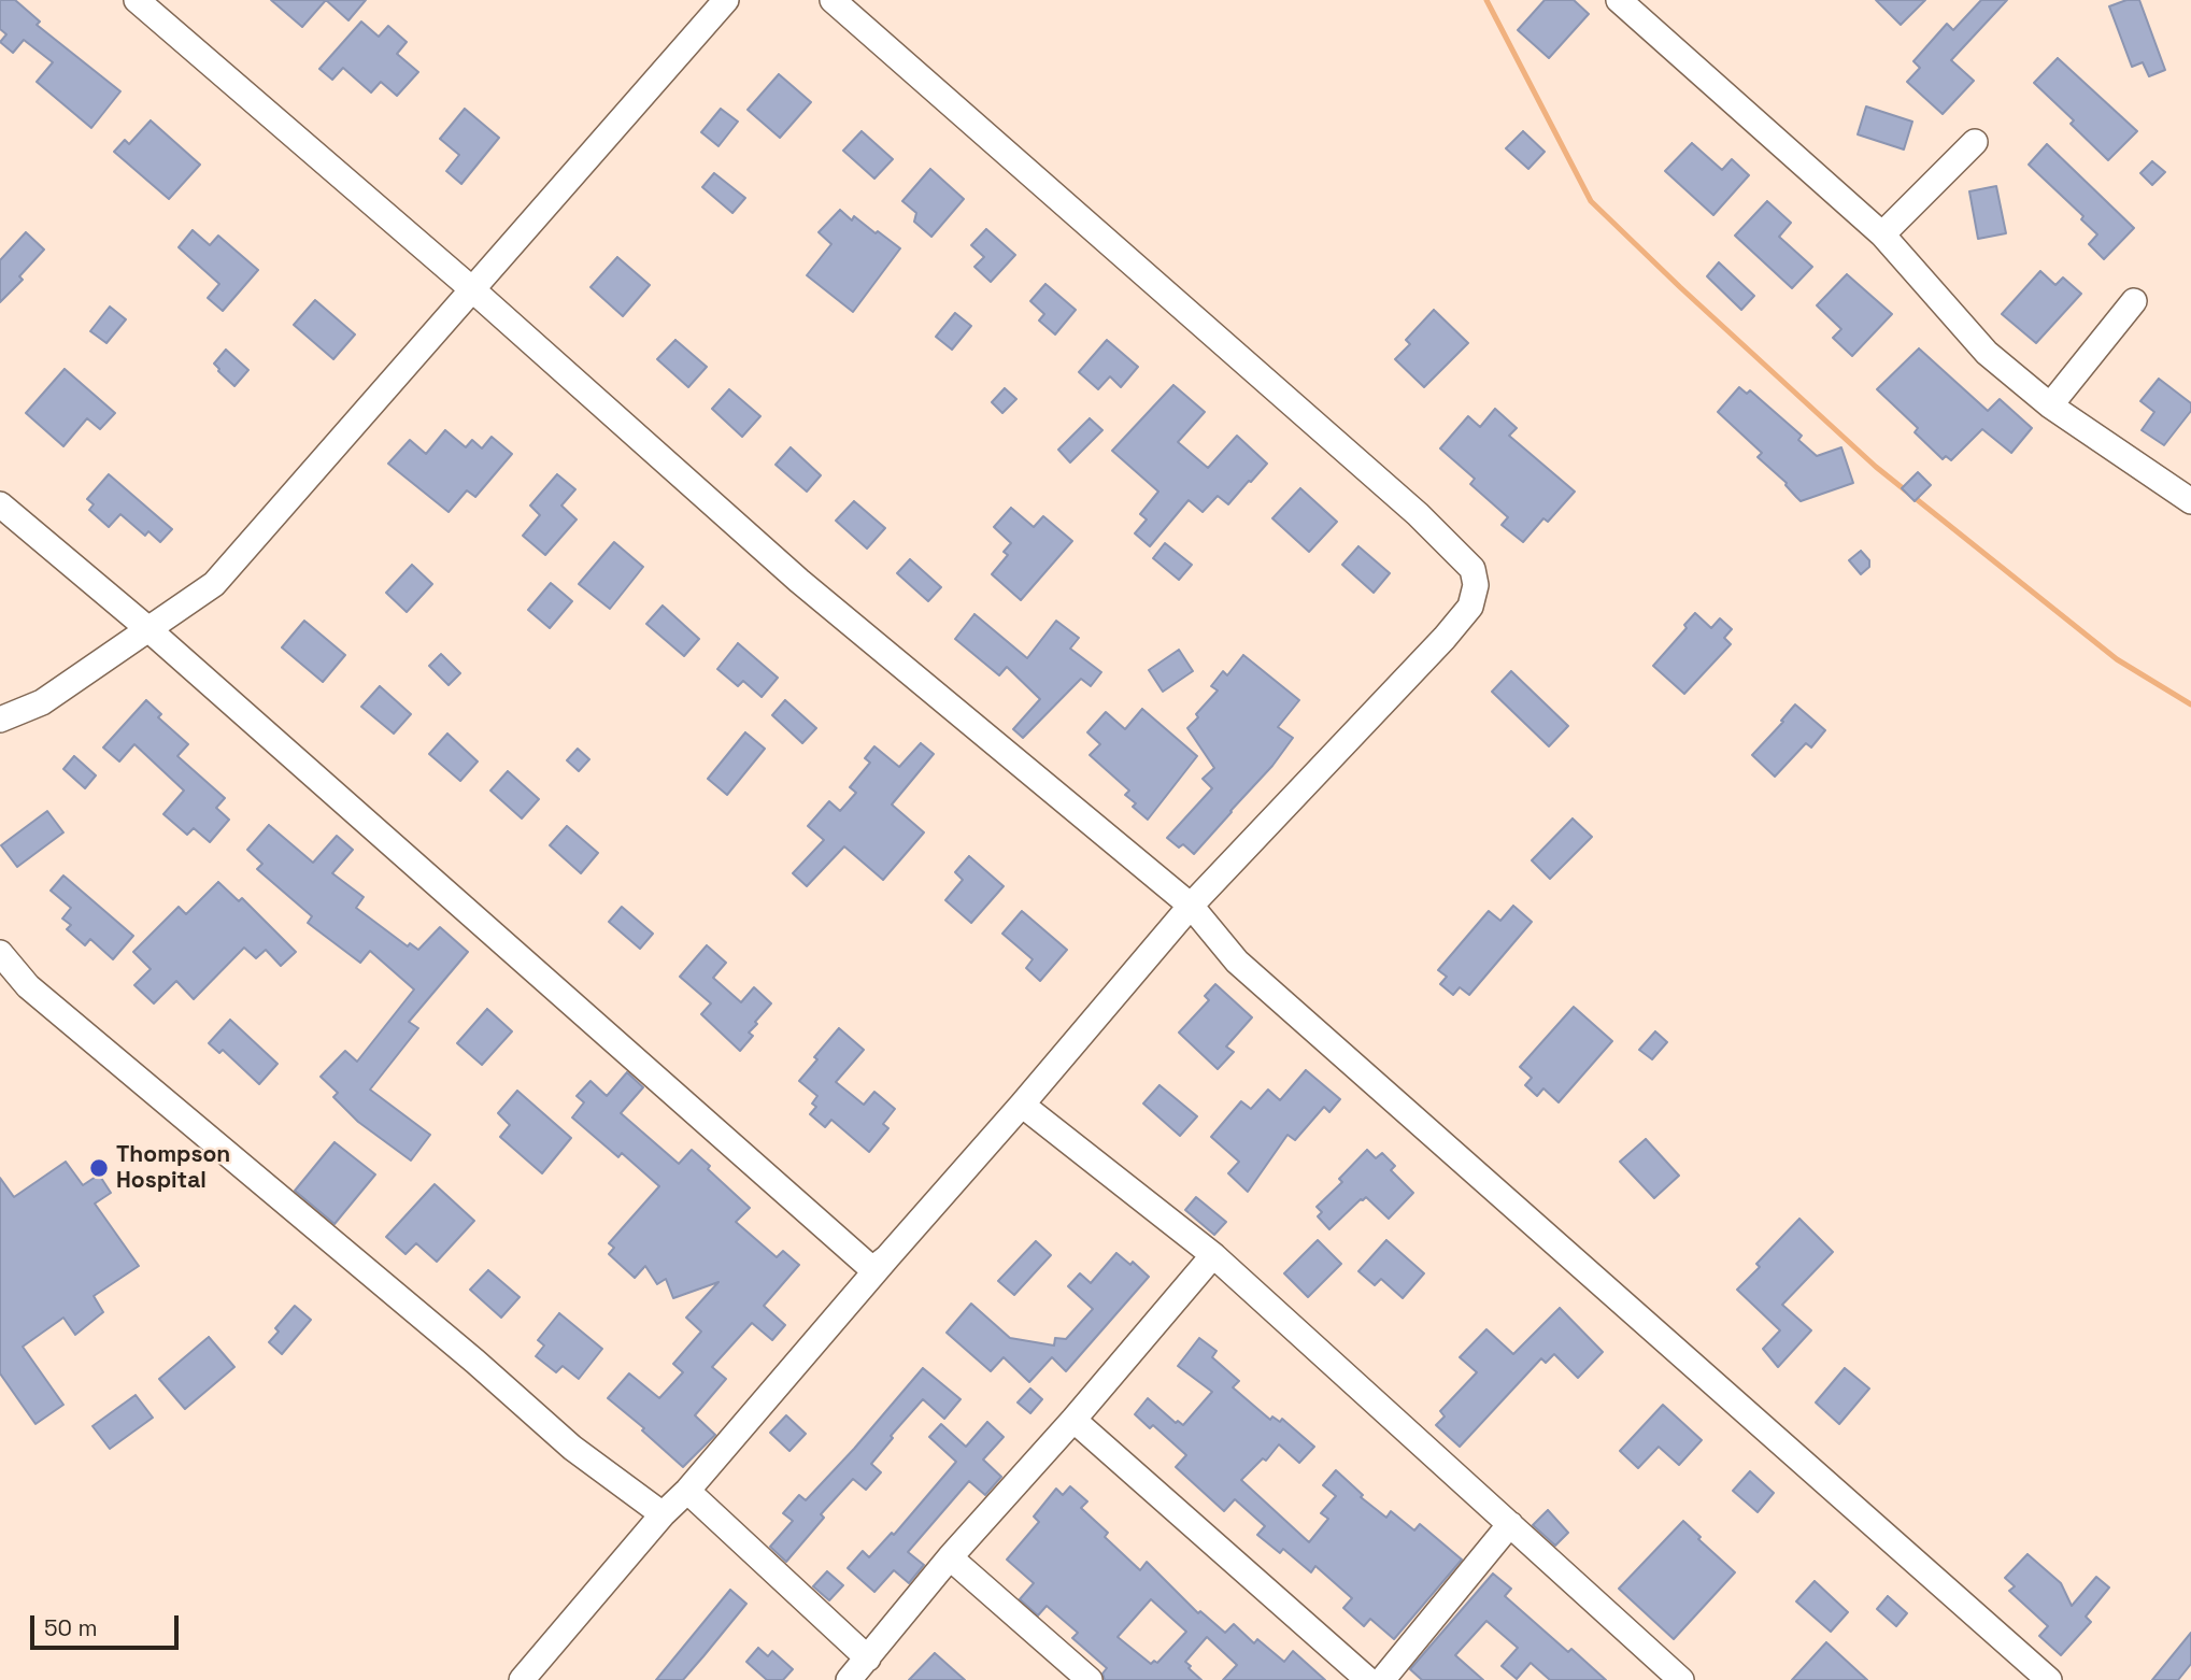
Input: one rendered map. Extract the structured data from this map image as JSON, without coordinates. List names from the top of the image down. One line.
{"places":["Thompson Hospital"],"scale_bar":"50 m"}
